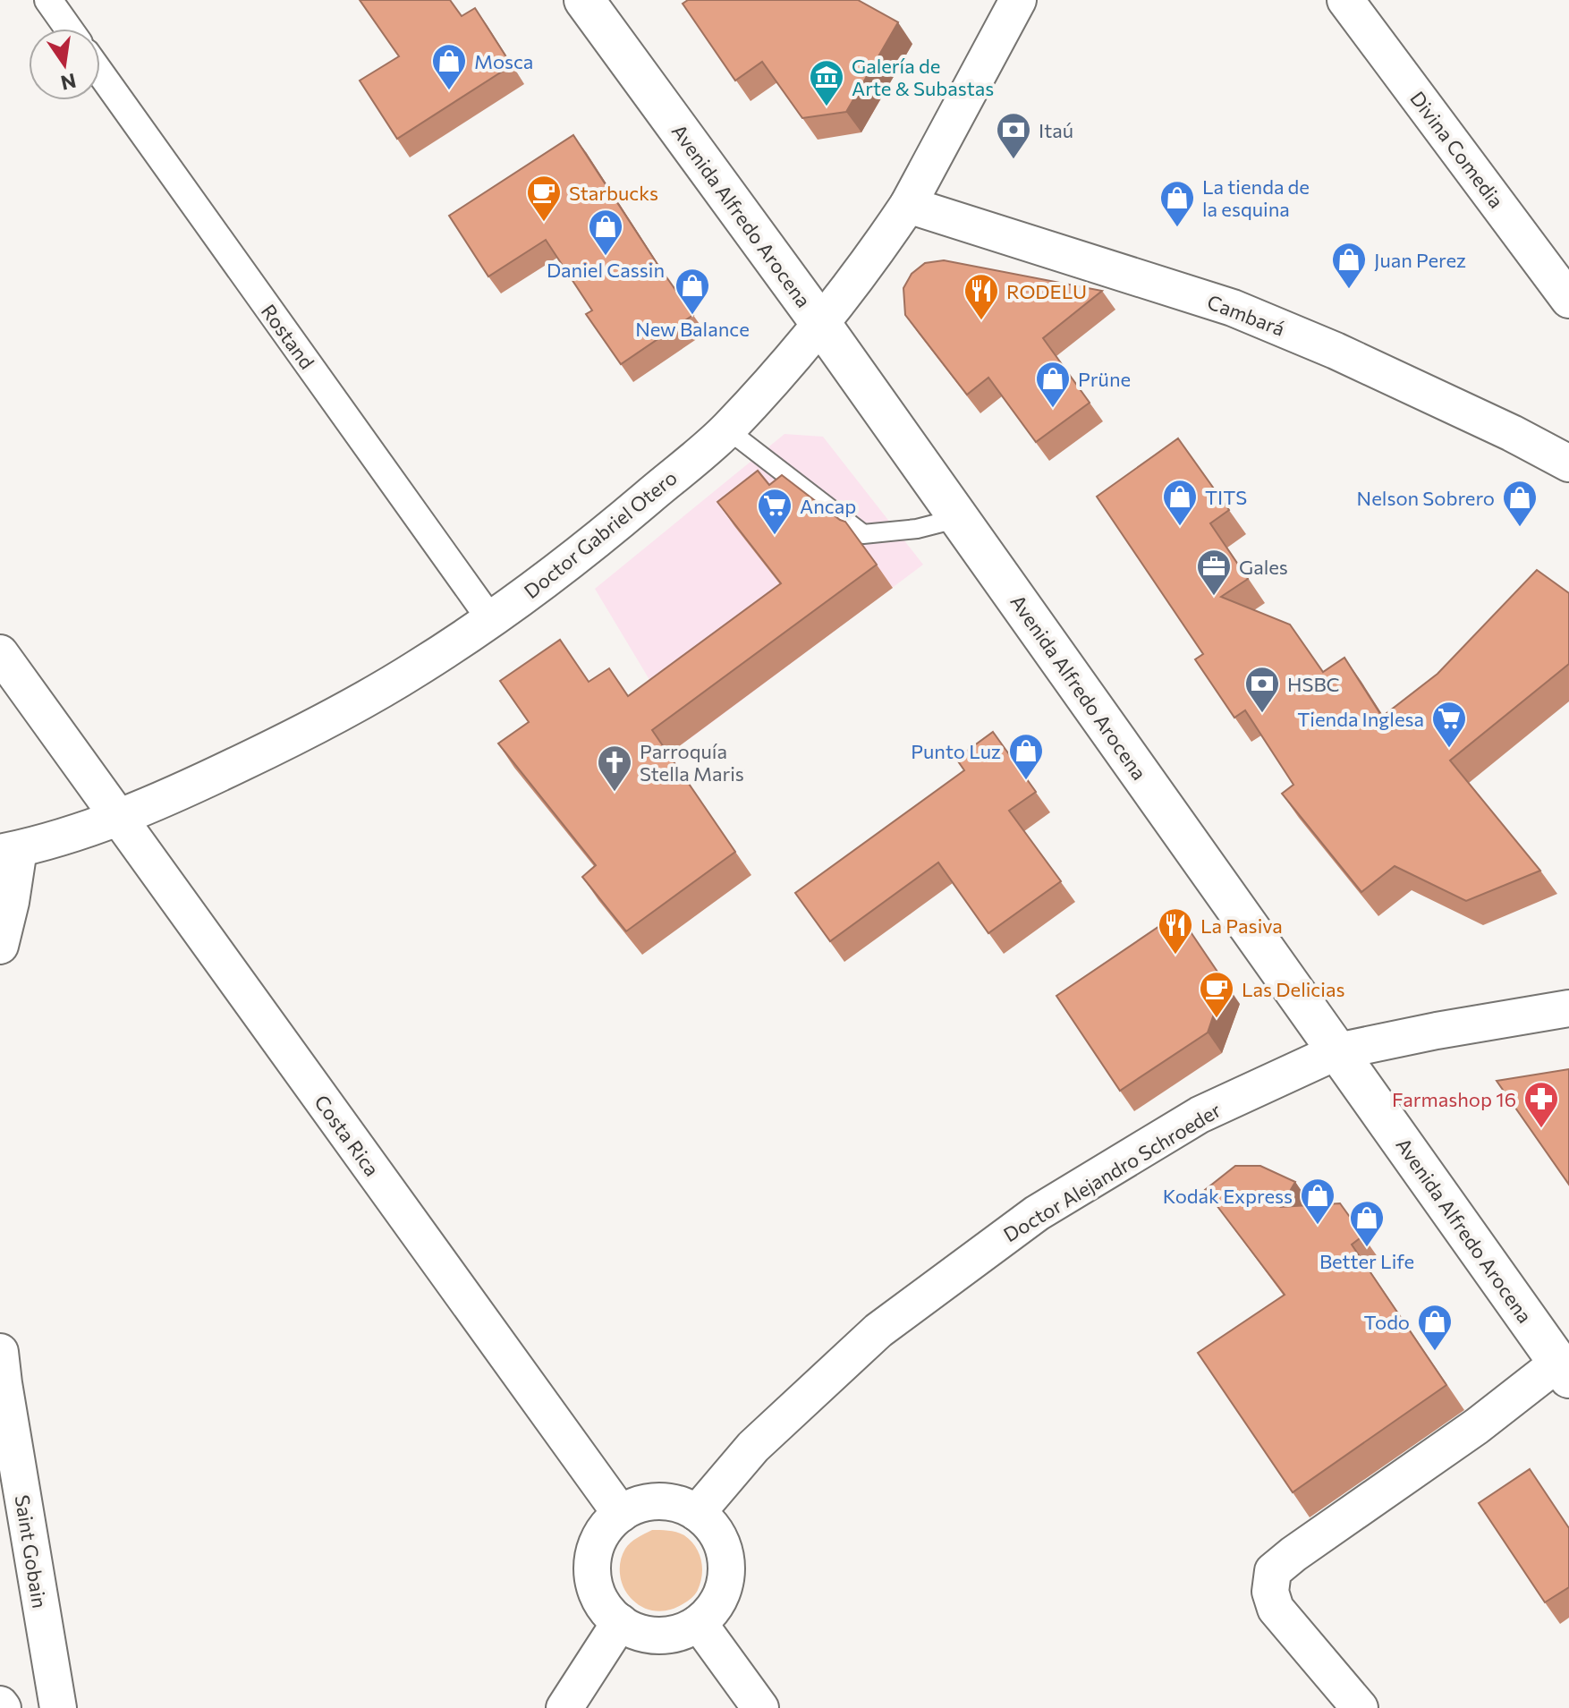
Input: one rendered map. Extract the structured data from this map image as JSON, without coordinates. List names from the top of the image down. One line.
{"streets":{"street":["Divina Comedia","Avenida Alfredo Arocena","Cambará","Rostand","Doctor Gabriel Otero","Costa Rica","Doctor Alejandro Schroeder","Saint Gobain"]},"crossings":[["Avenida Alfredo Arocena","Doctor Gabriel Otero"],["Avenida Alfredo Arocena","Doctor Alejandro Schroeder"],["Cambará","Doctor Gabriel Otero"],["Rostand","Doctor Gabriel Otero"],["Doctor Gabriel Otero","Costa Rica"],["Costa Rica","Doctor Alejandro Schroeder"]],"places":{"shop":["Mosca","La tienda de la esquina","Daniel Cassin","Juan Perez","New Balance","Prüne","TITS","Nelson Sobrero","Punto Luz","Kodak Express","Better Life","Todo"],"museum":["Galería de Arte & Subastas"],"bank":["Itaú","HSBC"],"cafe":["Starbucks","Las Delicias"],"restaurant":["RODELU","La Pasiva"],"supermarket":["Ancap","Tienda Inglesa"],"office":["Gales"],"church":["Parroquía Stella Maris"],"pharmacy":["Farmashop 16"]},"north":"bottom"}
